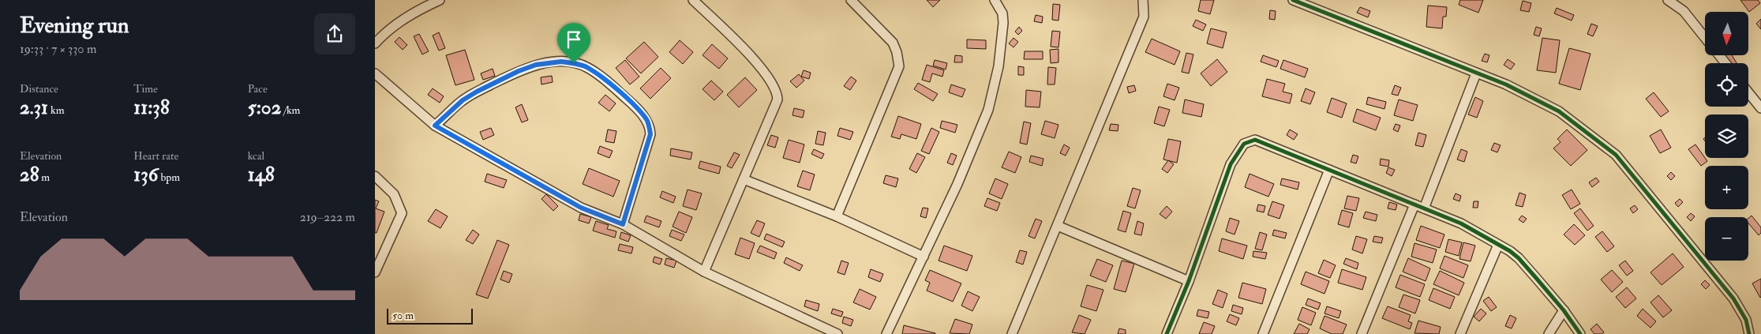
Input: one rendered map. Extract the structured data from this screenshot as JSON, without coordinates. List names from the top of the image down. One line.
{"scale_bar":"50 m","north":"bottom","page":{"heading":["Evening run","19:33 · 7 × 330 m"],"map_buttons":["+","−"],"stats":[["Distance","2.31 km"],["Time","11:38"],["Pace","5:02 /km"],["Elevation","28 m"],["Heart rate","136 bpm"],["kcal","148"]],"chart":["Elevation","219–222 m"],"scale":"50 m"}}
